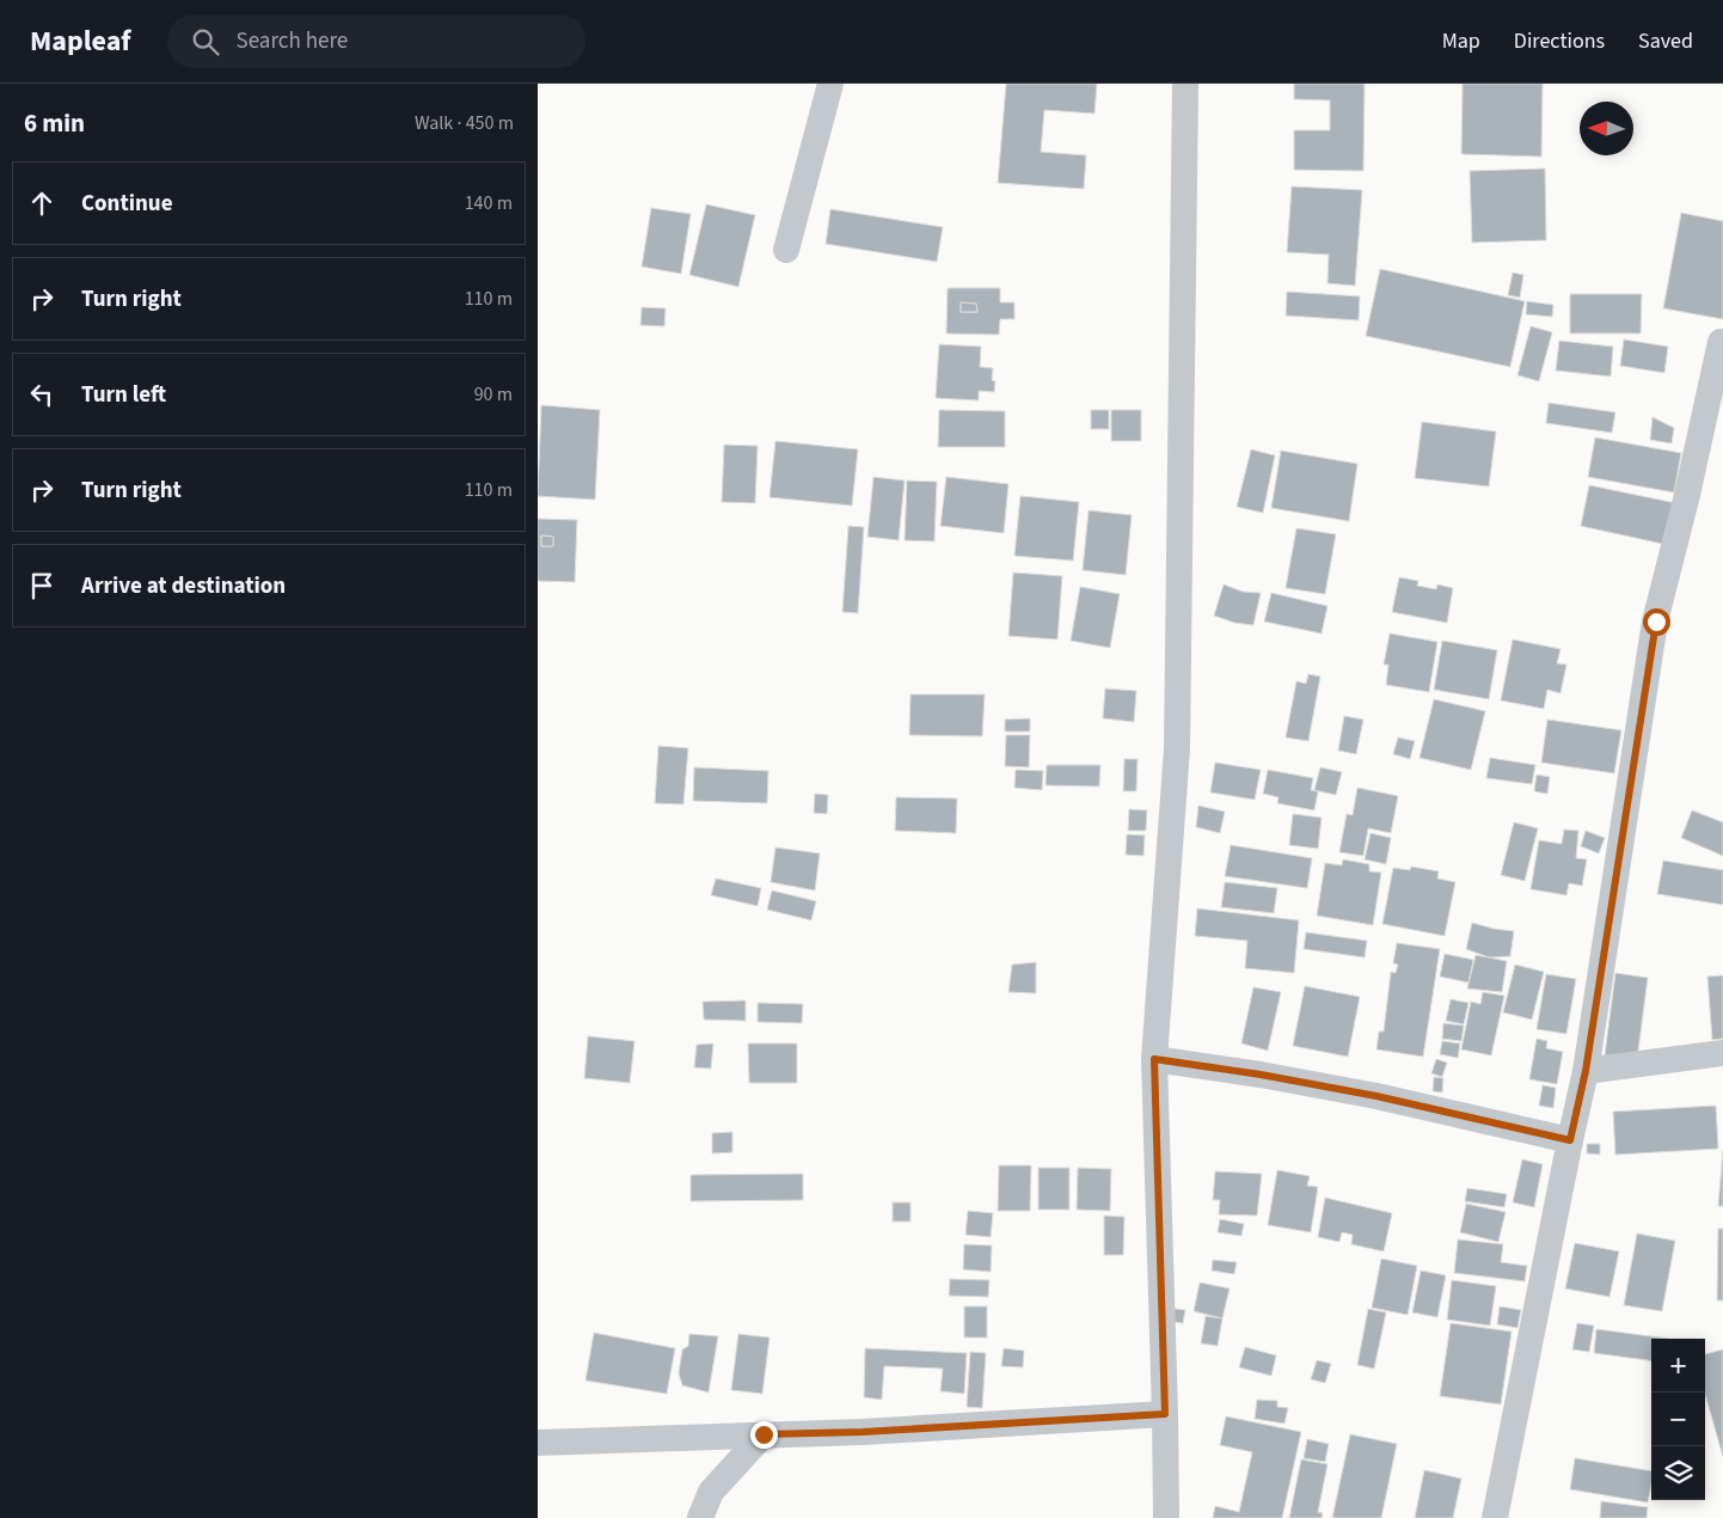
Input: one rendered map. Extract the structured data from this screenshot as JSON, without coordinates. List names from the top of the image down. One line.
{"north":"left","page":{"header":"Mapleaf","search":"Search here","nav":["Map","Directions","Saved"],"heading":["6 min","Walk · 450 m"],"list":[["Continue","140 m"],["Turn right","110 m"],["Turn left","90 m"],["Turn right","110 m"],"Arrive at destination"],"map_buttons":["+","−"]}}
